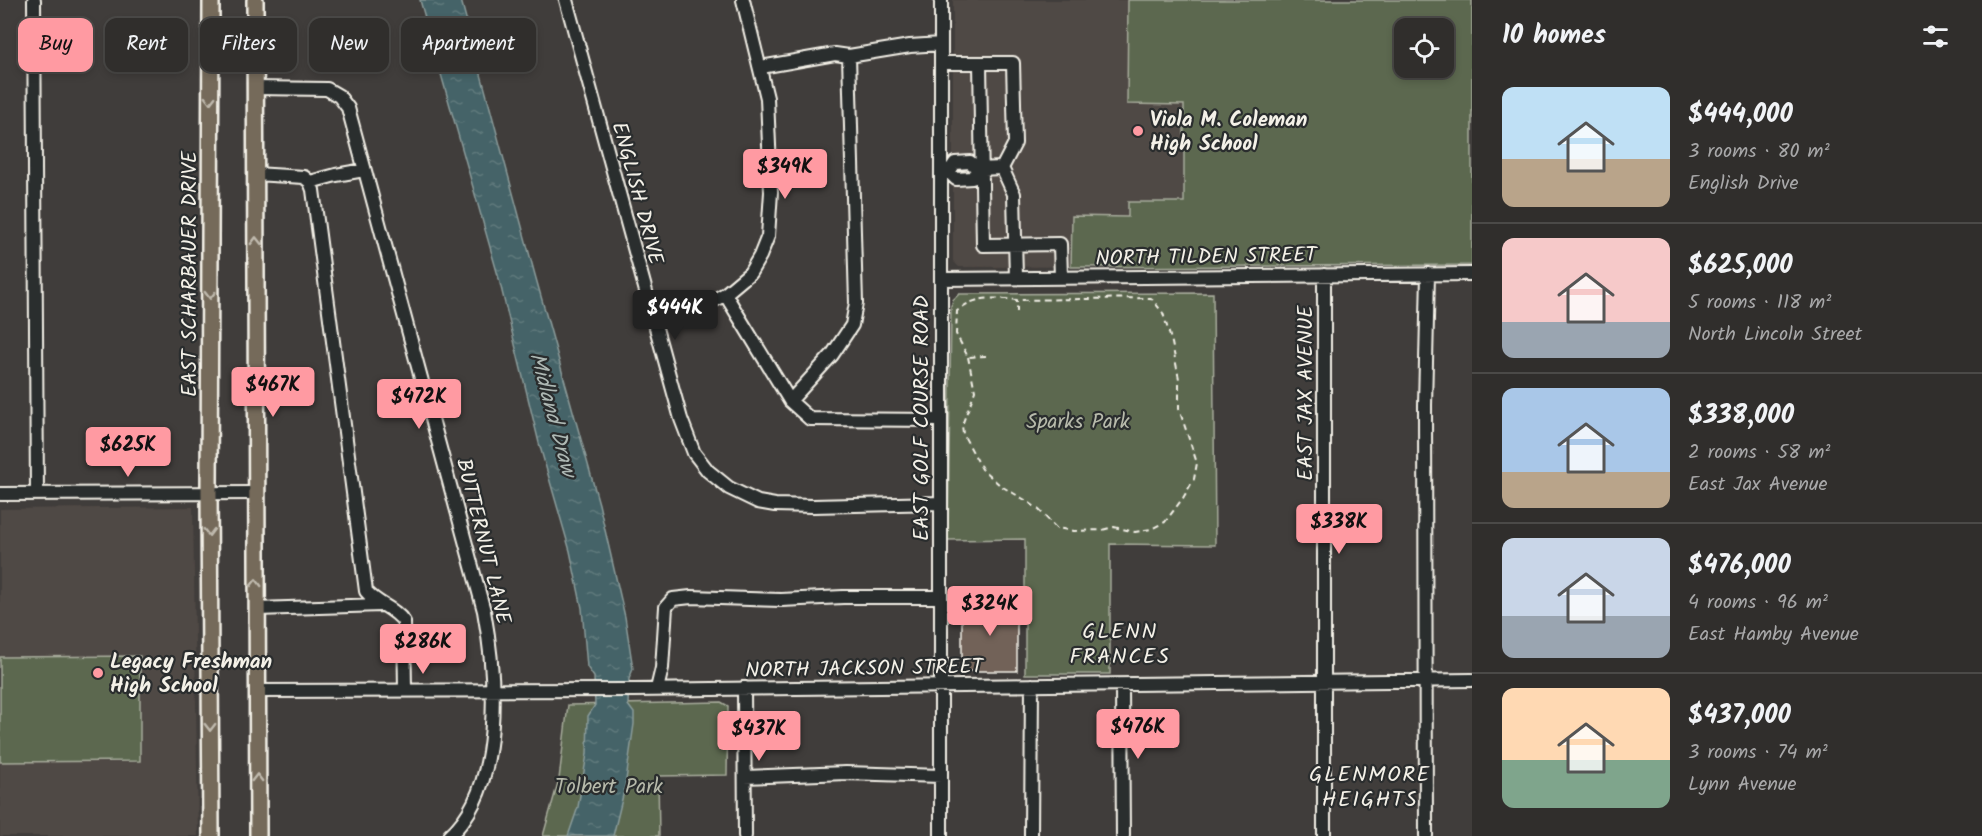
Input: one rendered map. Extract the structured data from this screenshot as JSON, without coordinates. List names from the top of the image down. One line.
{"streets":{"main road":["EAST SCHARBAUER DRIVE"],"street":["ENGLISH DRIVE","NORTH TILDEN STREET","EAST JAX AVENUE","EAST GOLF COURSE ROAD","BUTTERNUT LANE","NORTH JACKSON STREET"]},"crossings":[["ENGLISH DRIVE","EAST GOLF COURSE ROAD"],["NORTH TILDEN STREET","EAST JAX AVENUE"],["NORTH TILDEN STREET","EAST GOLF COURSE ROAD"],["EAST JAX AVENUE","NORTH JACKSON STREET"],["EAST GOLF COURSE ROAD","NORTH JACKSON STREET"],["BUTTERNUT LANE","NORTH JACKSON STREET"]],"districts":["GLENN FRANCES","GLENMORE HEIGHTS"],"water":["Midland Draw"],"parks":["Sparks Park","Tolbert Park"],"places":["Viola M. Coleman High School","Legacy Freshman High School"],"page":{"heading":"10 homes","chip":["Buy","Rent","Filters","New","Apartment"],"list":[{"name":"$444,000","note":"3 rooms · 80 m² · English Drive"},{"name":"$625,000","note":"5 rooms · 118 m² · North Lincoln Street"},{"name":"$338,000","note":"2 rooms · 58 m² · East Jax Avenue"},{"name":"$476,000","note":"4 rooms · 96 m² · East Hamby Avenue"},{"name":"$437,000","note":"3 rooms · 74 m² · Lynn Avenue"}],"price":["$349K","$444K","$467K","$472K","$625K","$338K","$324K","$286K","$476K","$437K"]}}
